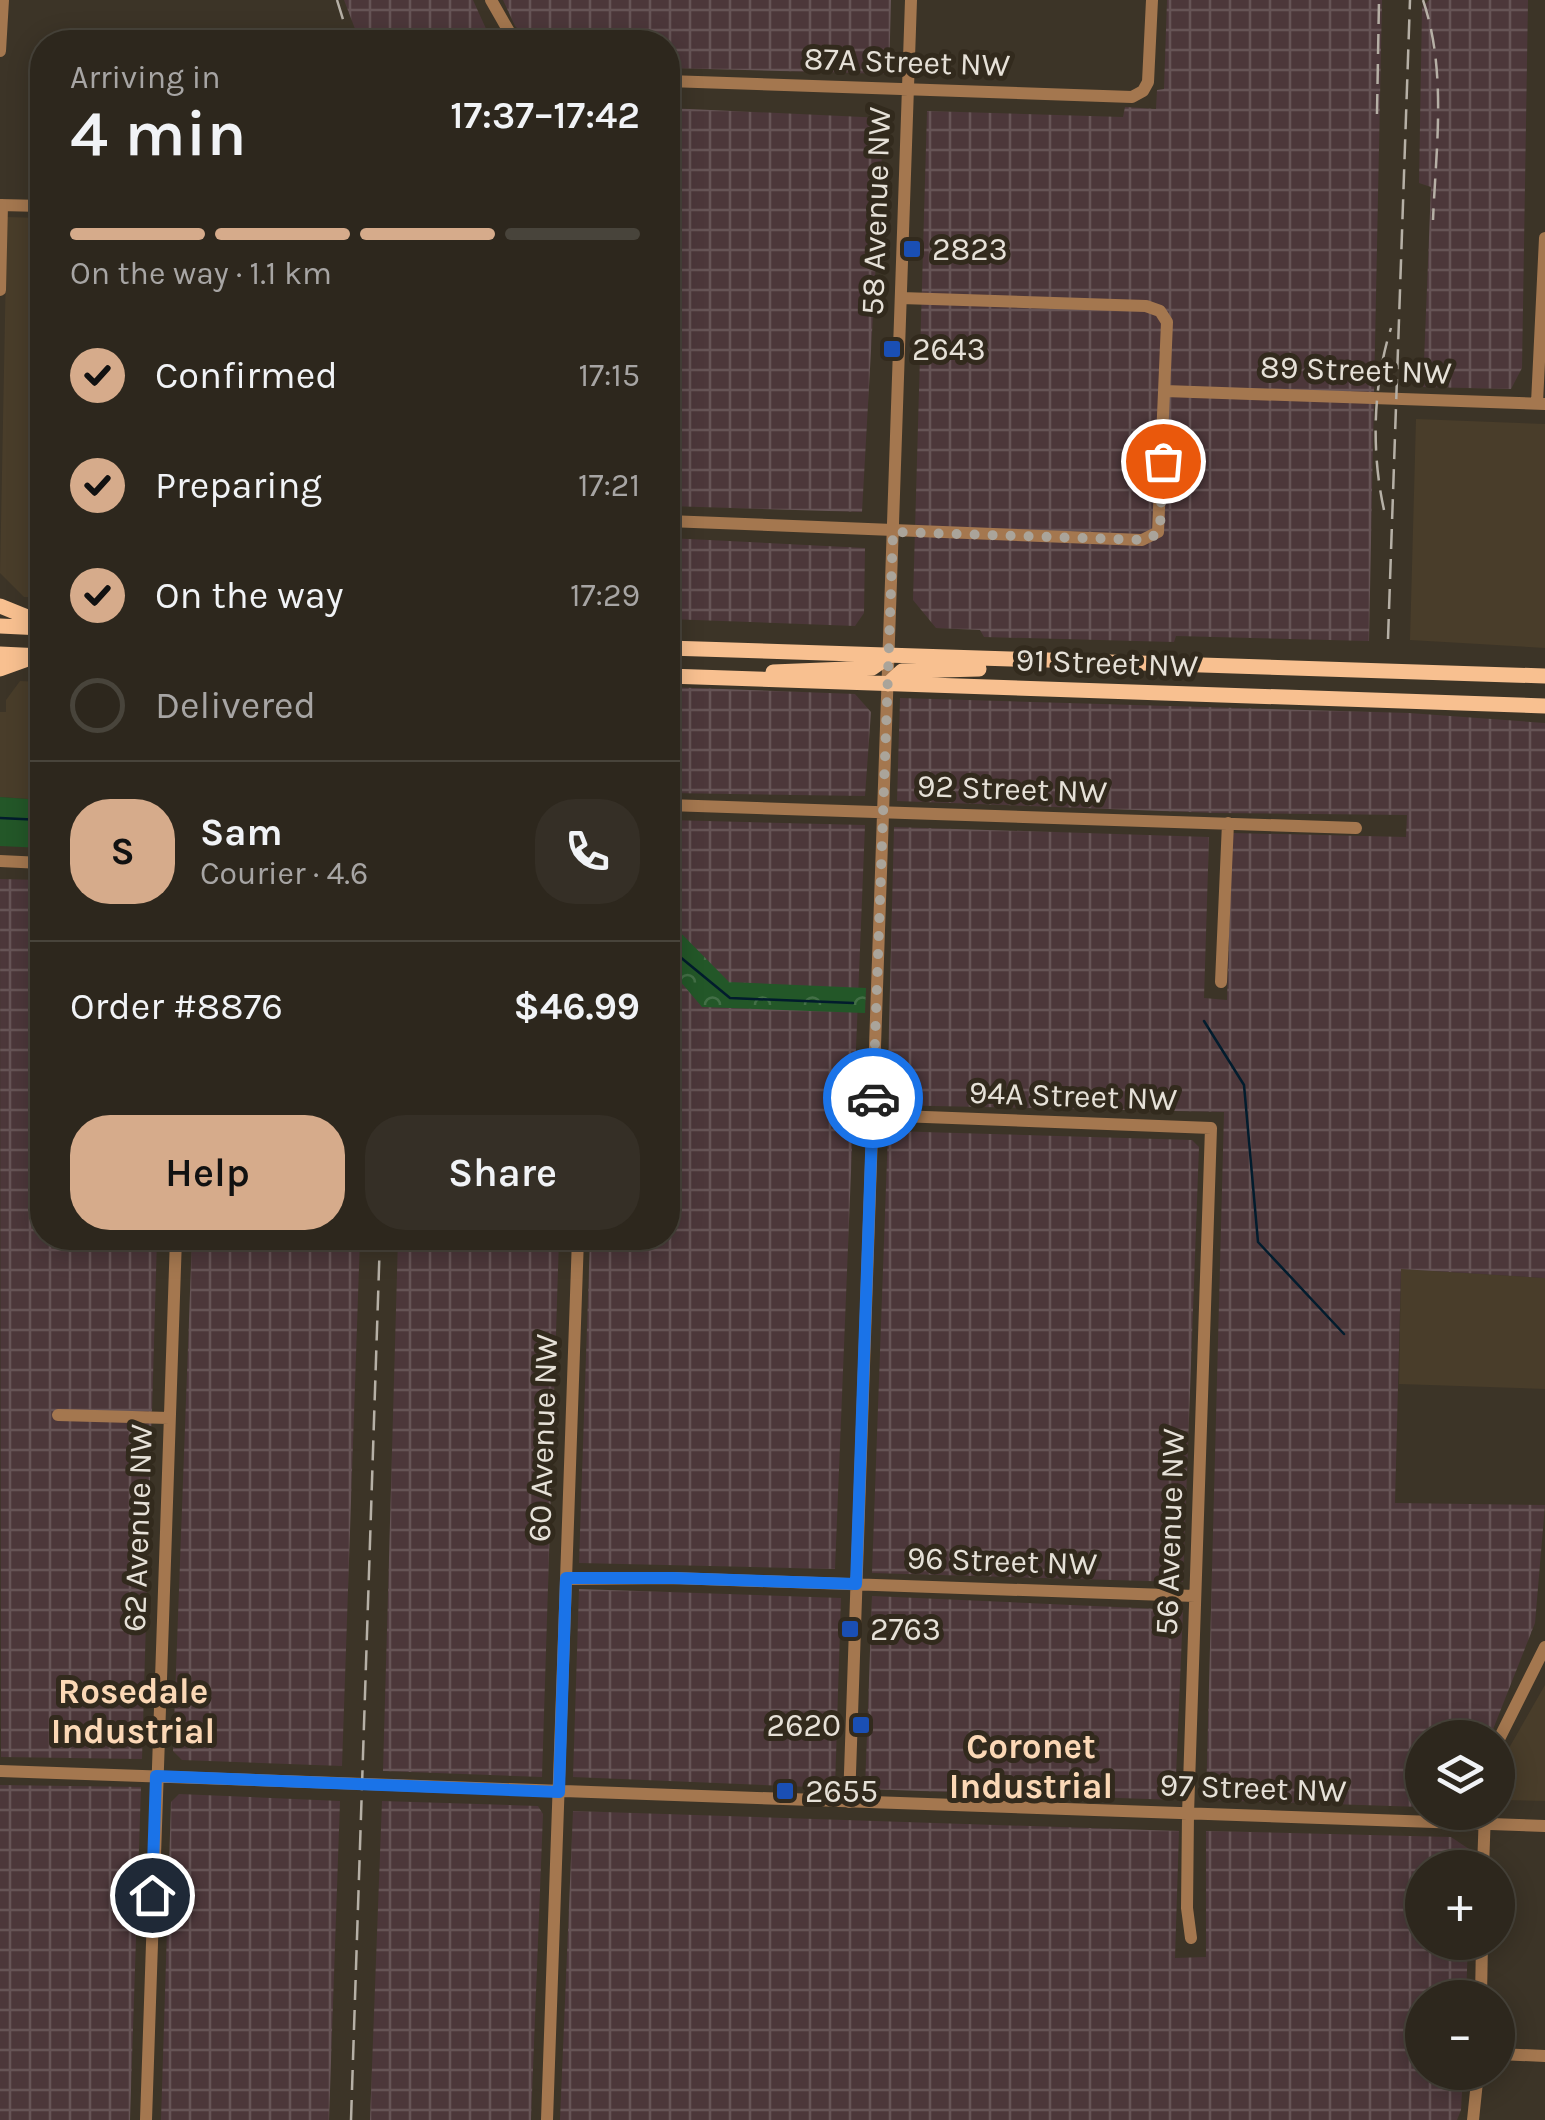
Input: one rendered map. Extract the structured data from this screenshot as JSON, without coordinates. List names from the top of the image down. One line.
{"streets":{"main road":["91 Street NW"],"street":["87A Street NW","58 Avenue NW","89 Street NW","92 Street NW","94A Street NW","60 Avenue NW","62 Avenue NW","56 Avenue NW","96 Street NW","97 Street NW"]},"crossings":[["87A Street NW","58 Avenue NW"],["58 Avenue NW","91 Street NW"],["58 Avenue NW","92 Street NW"],["58 Avenue NW","94A Street NW"],["58 Avenue NW","96 Street NW"],["58 Avenue NW","97 Street NW"],["94A Street NW","56 Avenue NW"],["60 Avenue NW","96 Street NW"],["60 Avenue NW","97 Street NW"],["62 Avenue NW","97 Street NW"],["56 Avenue NW","96 Street NW"],["56 Avenue NW","97 Street NW"]],"districts":["Rosedale Industrial","Coronet Industrial"],"places":{"transit":["2823","2643","2763","2620","2655"]},"page":{"heading":["4 min","Arriving in","17:37–17:42"],"panel":["Sam","Courier · 4.6","Order #8876","$46.99"],"bar":"On the way · 1.1 km","list":[["Confirmed","17:15"],["Preparing","17:21"],["On the way","17:29"],"Delivered"],"round":"S","buttons":["Help","Share"],"map_buttons":["+","−"]}}
